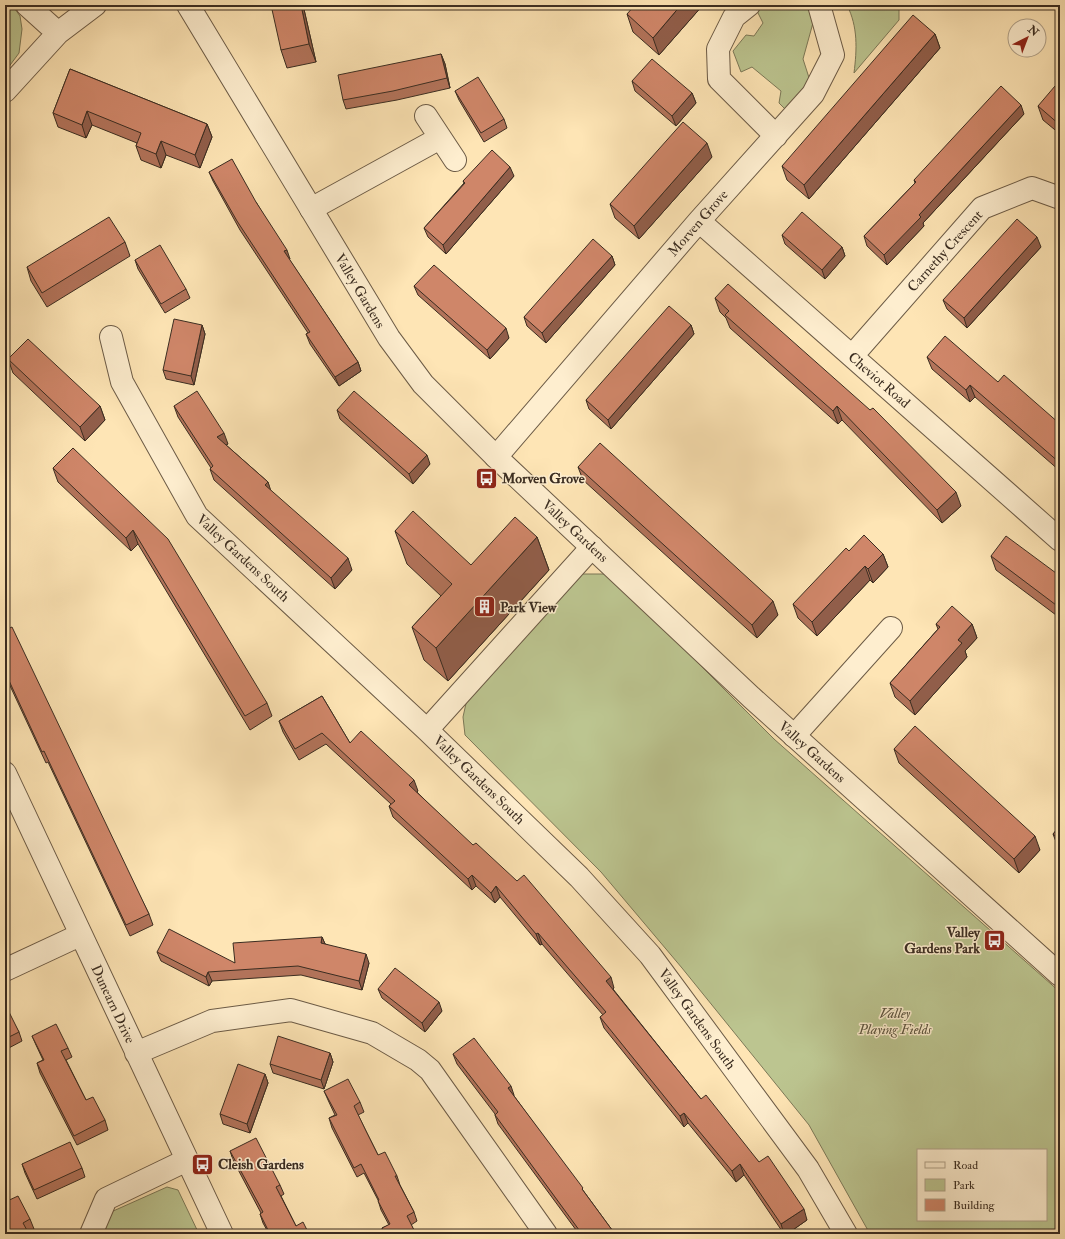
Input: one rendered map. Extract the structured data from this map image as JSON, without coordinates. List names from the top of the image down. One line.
{"streets":{"street":["Morven Grove","Carnethy Crescent","Valley Gardens","Cheviot Road","Valley Gardens South","Dunearn Drive"]},"crossings":[["Morven Grove","Valley Gardens"],["Morven Grove","Cheviot Road"],["Carnethy Crescent","Cheviot Road"]],"parks":["Valley Playing Fields"],"places":{"bus stop":["Morven Grove","Valley Gardens Park","Cleish Gardens"],"building":["Park View"]},"legend":["Road","Park","Building"],"north":"top right"}
